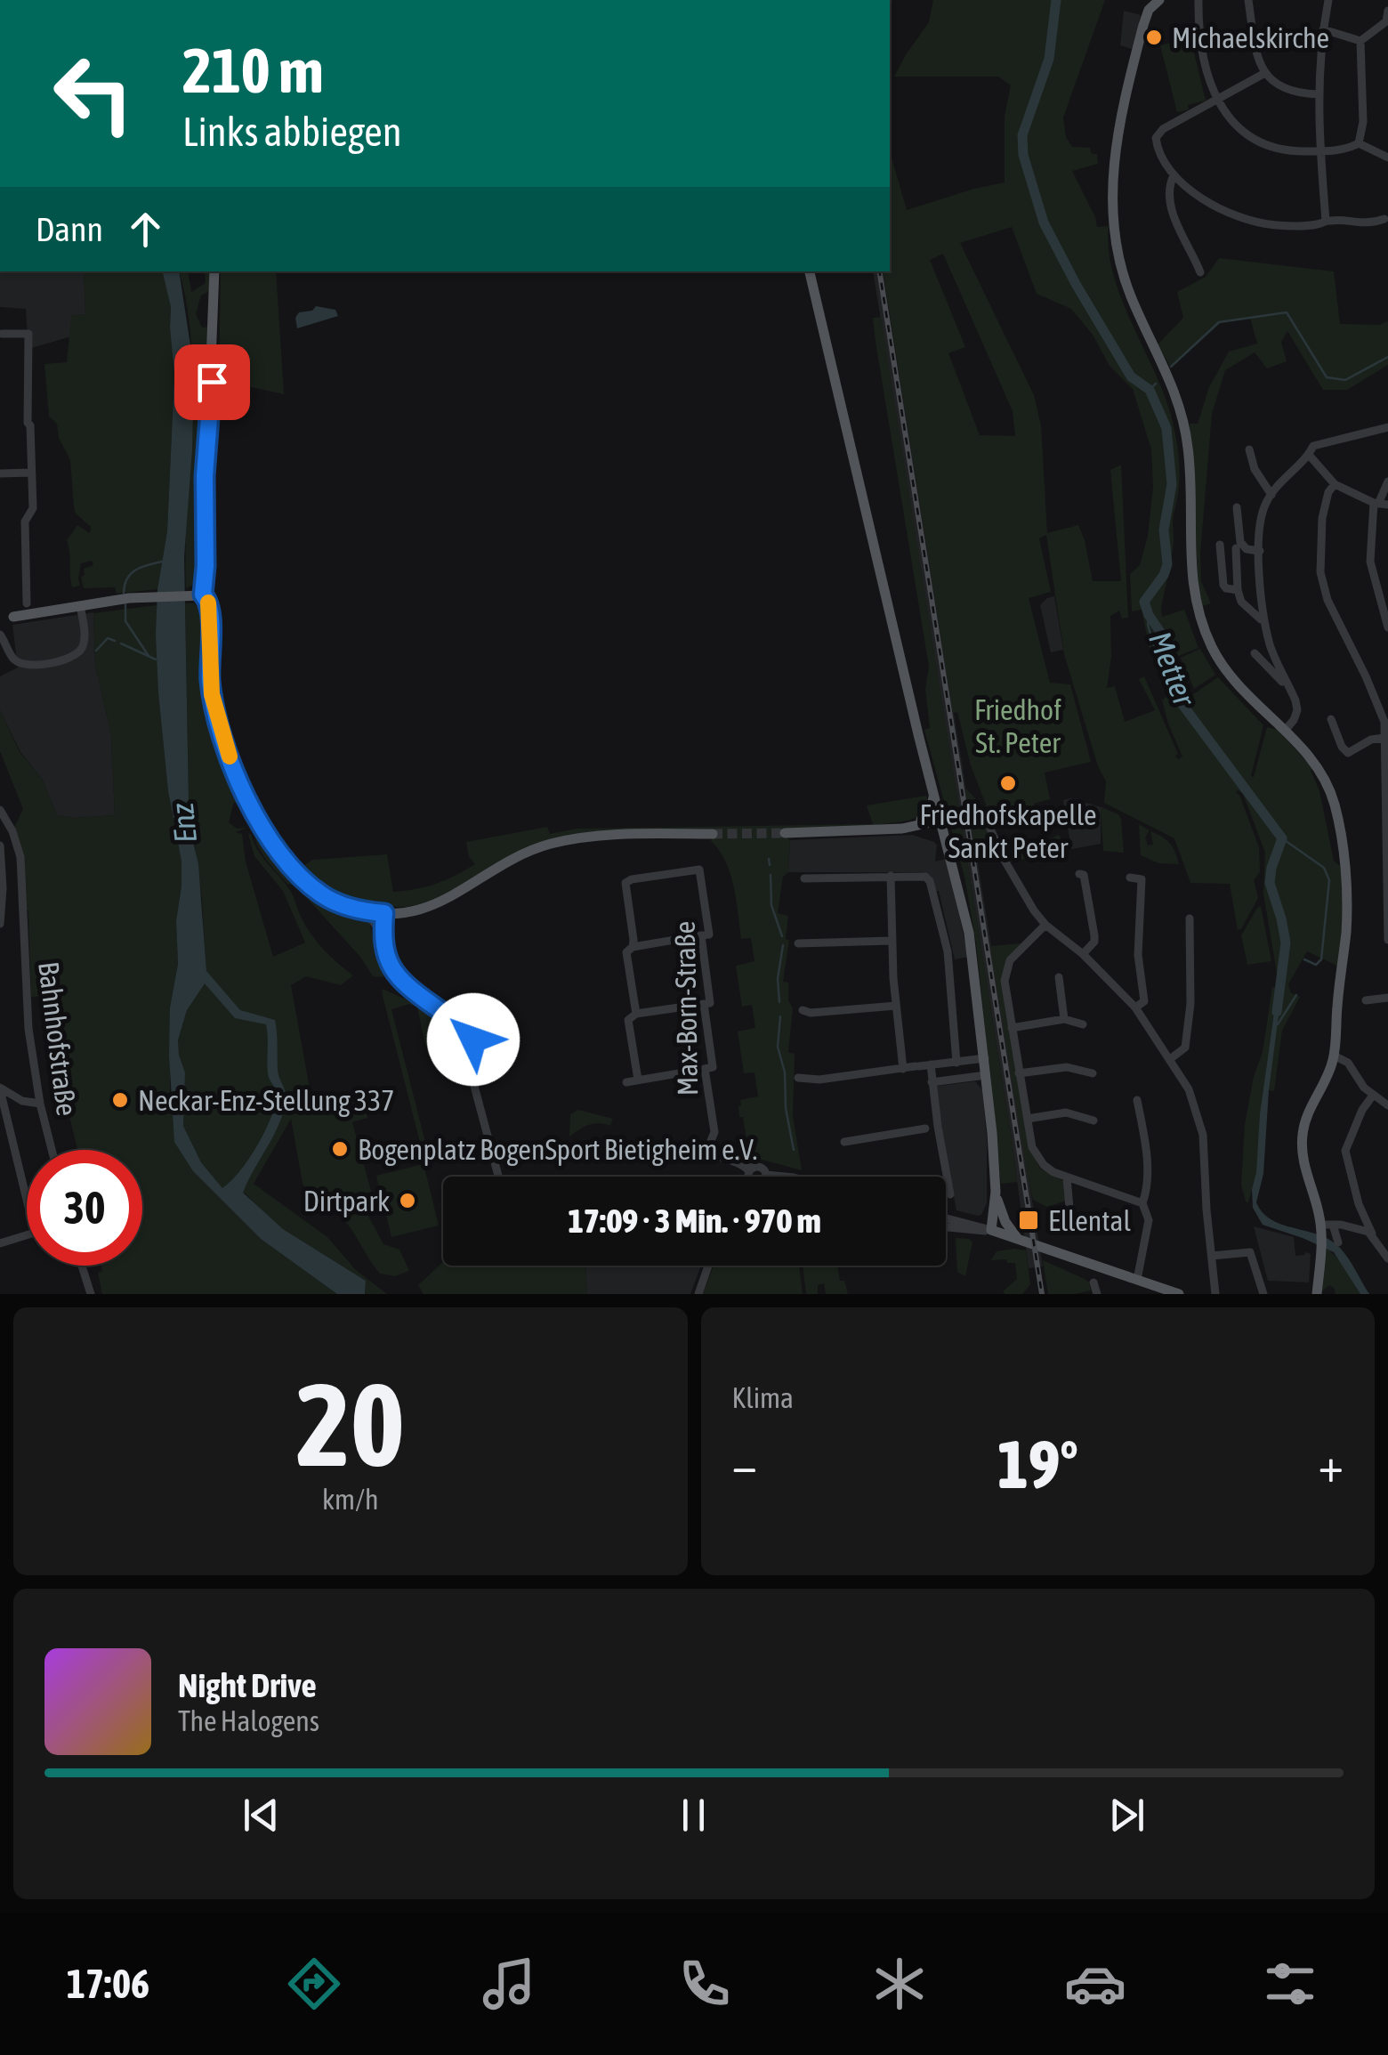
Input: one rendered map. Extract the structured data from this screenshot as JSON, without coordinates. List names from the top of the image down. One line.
{"streets":{"street":["Max-Born-Straße","Bahnhofstraße"]},"water":["Metter","Enz"],"parks":["Friedhof St. Peter"],"places":{"other":["Michaelskirche","Friedhofskapelle Sankt Peter","Neckar-Enz-Stellung 337","Bogenplatz BogenSport Bietigheim e.V.","Dirtpark"],"transit":["Ellental"]},"page":{"turn":["210 m","Links abbiegen"],"then":"Dann","limit":"30","trip":"17:09 · 3 Min. · 970 m","tile":[["20","km/h"],"Klima"],"heat":["−","19°","+"],"song":["Night Drive","The Halogens"],"tabs":"17:06"}}
